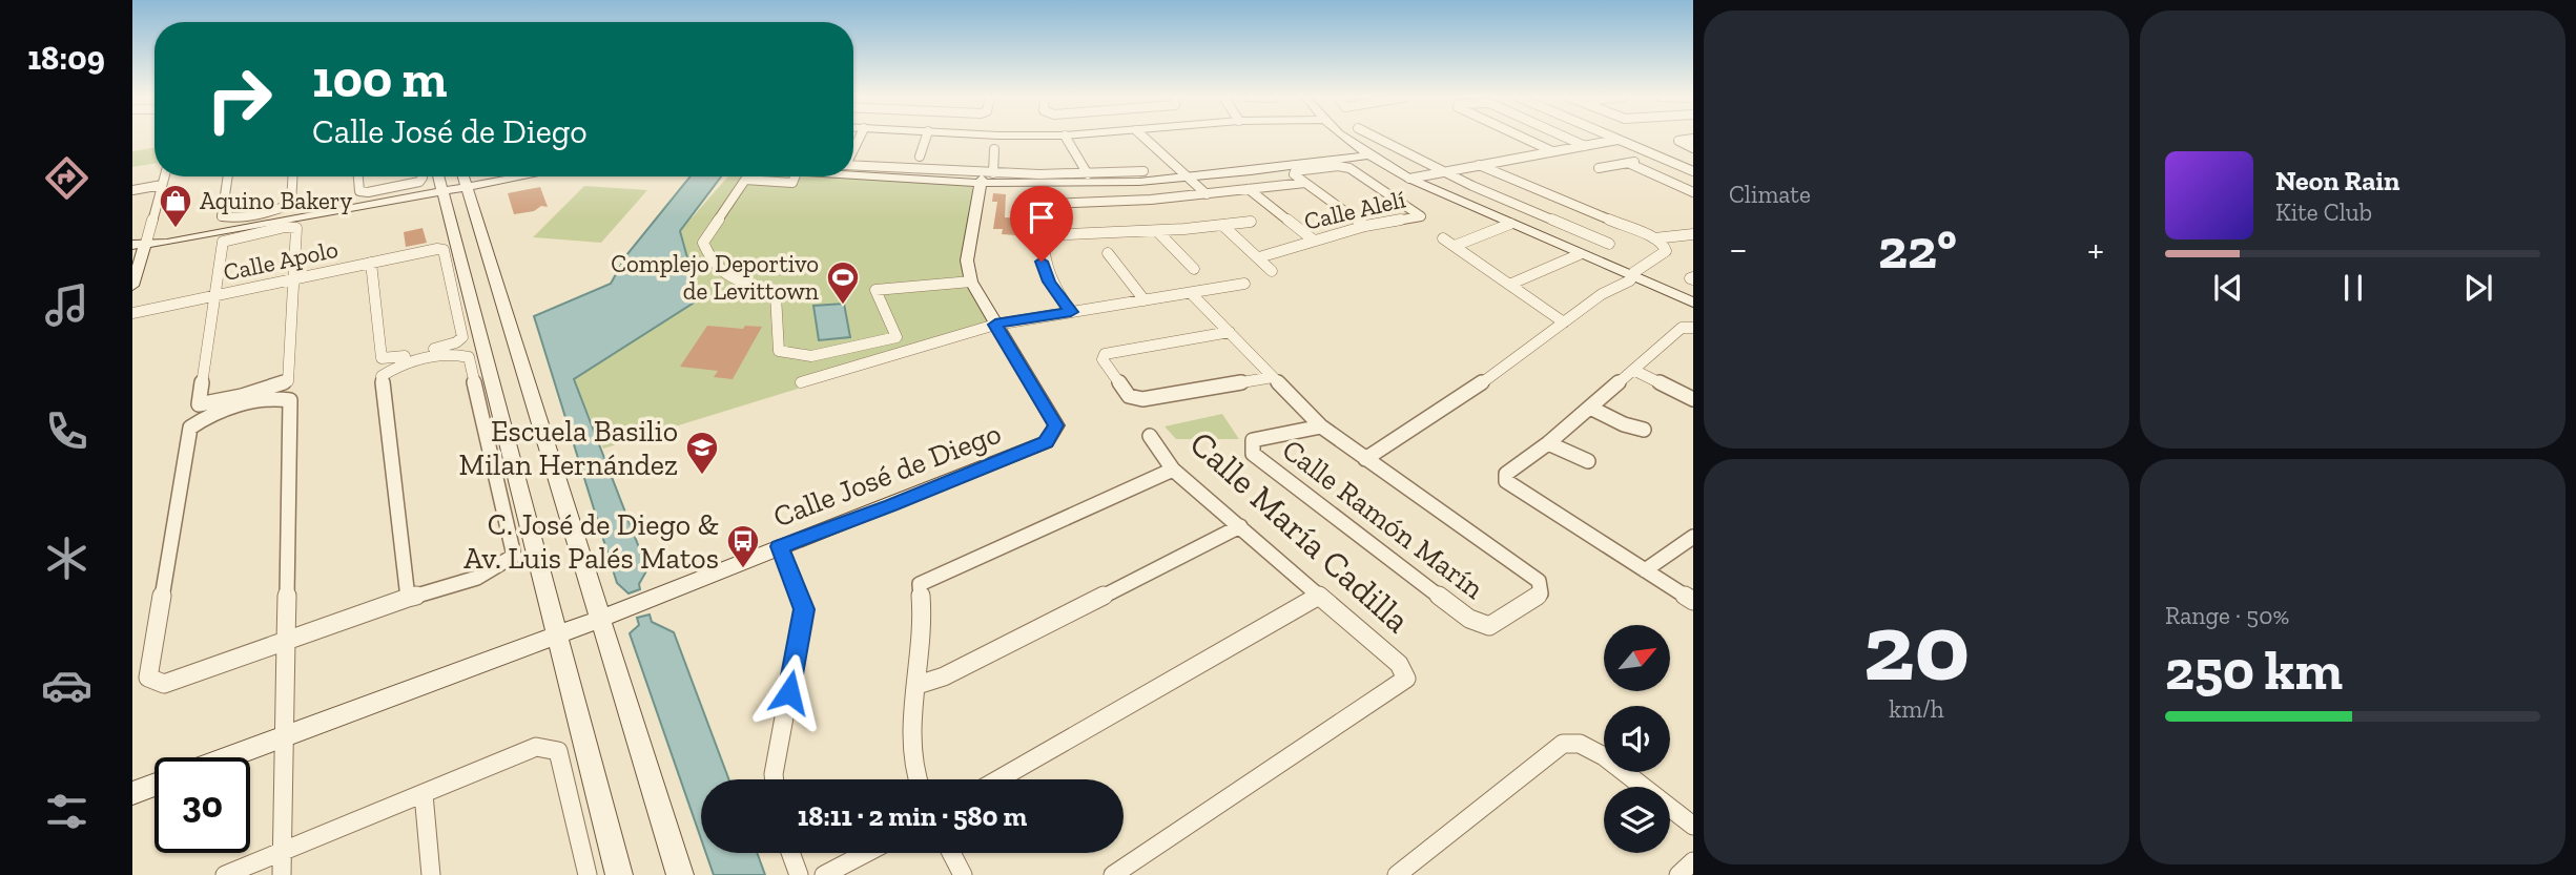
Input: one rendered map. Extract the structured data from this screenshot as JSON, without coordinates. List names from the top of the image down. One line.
{"streets":{"street":["Calle Alelí","Calle Apolo","Calle José de Diego","Calle Ramón Marín","Calle María Cadilla"]},"places":{"shop":["Aquino Bakery"],"sports":["Complejo Deportivo de Levittown"],"school or university":["Escuela Basilio Milan Hernández"],"bus stop":["C. José de Diego & Av. Luis Palés Matos"]},"north":"top right","page":{"tabs":"18:09","tile":["Climate",["20","km/h"],["Range · 50%","250 km"]],"turn":["100 m","Calle José de Diego"],"song":["Neon Rain","Kite Club"],"heat":["−","22°","+"],"limit":"30","trip":"18:11 · 2 min · 580 m"}}
